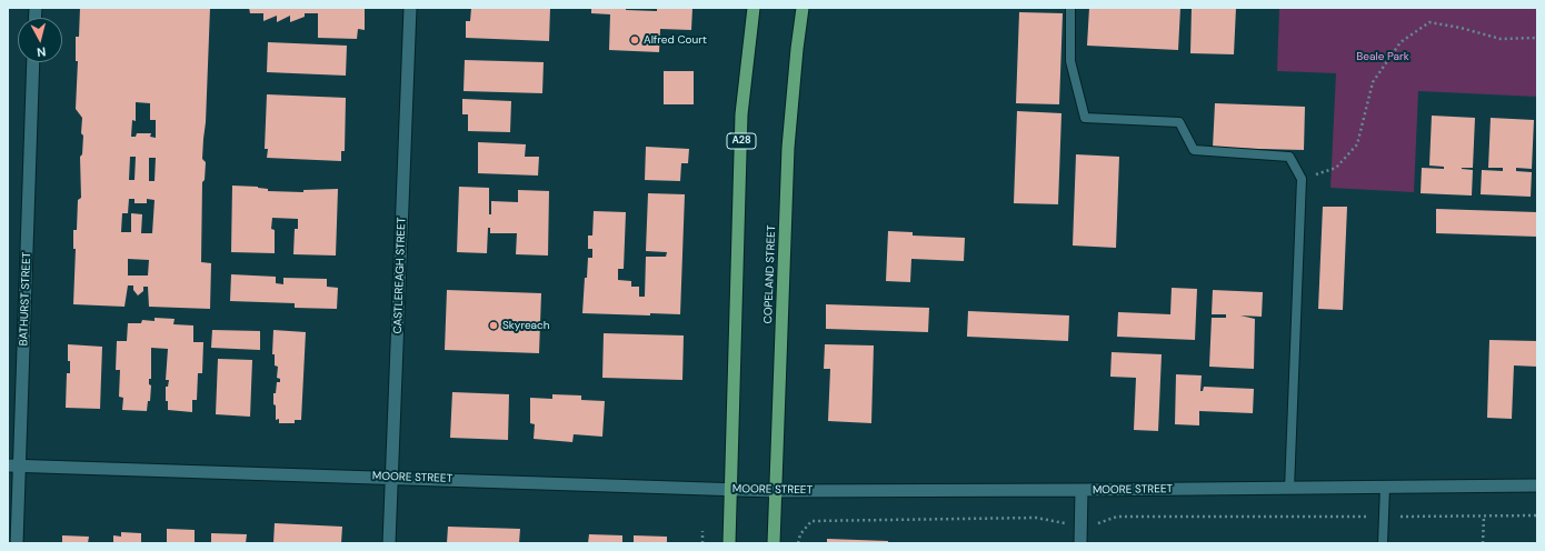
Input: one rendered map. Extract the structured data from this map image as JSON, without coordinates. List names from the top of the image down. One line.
{"streets":{"highway":["A28","COPELAND STREET"],"street":["CASTLEREAGH STREET","BATHURST STREET","MOORE STREET"]},"crossings":[["A28","MOORE STREET"],["COPELAND STREET","MOORE STREET"],["CASTLEREAGH STREET","MOORE STREET"],["BATHURST STREET","MOORE STREET"]],"parks":["Beale Park"],"places":["Alfred Court","Skyreach"],"north":"bottom"}
